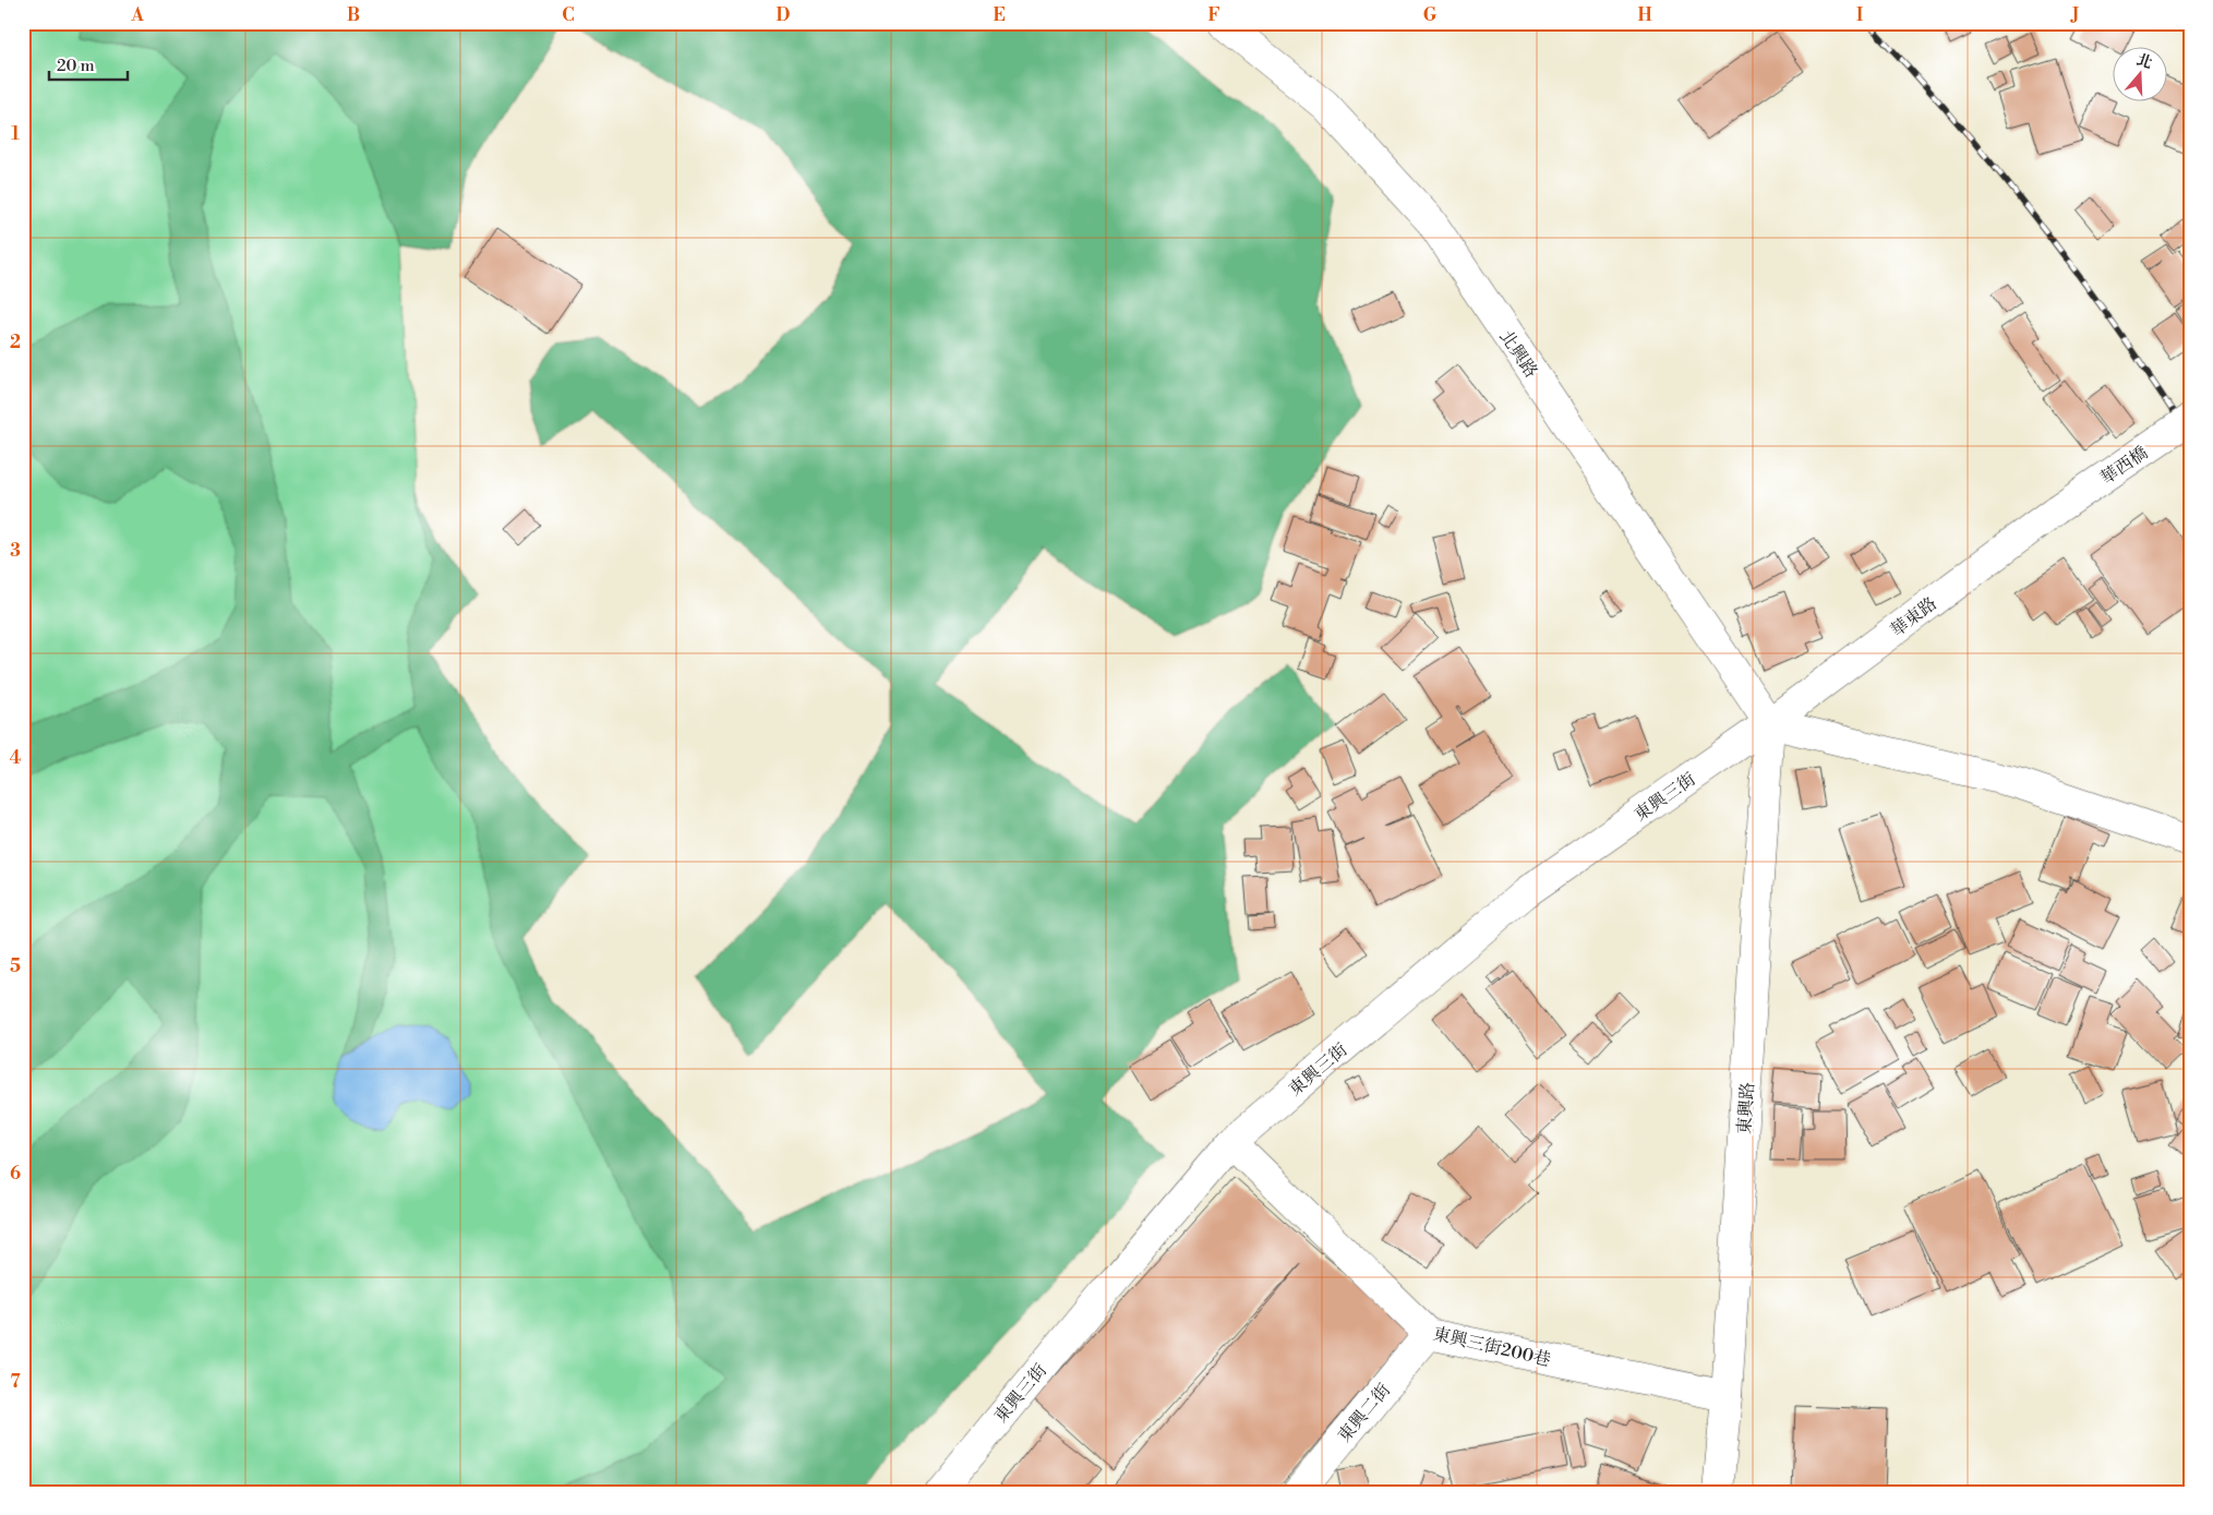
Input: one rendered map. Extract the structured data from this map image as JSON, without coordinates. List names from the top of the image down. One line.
{"streets":{"street":["北興路","華西橋","華東路","東興三街","東興路","東興三街200巷","東興二街"]},"crossings":[["北興路","華東路"],["北興路","東興三街"],["北興路","東興路"],["華西橋","華東路"],["華東路","東興三街"],["華東路","東興路"],["東興三街","東興路"],["東興三街","東興三街200巷"],["東興路","東興三街200巷"],["東興三街200巷","東興二街"]],"scale_bar":"20 m","north":"top","grid":{"columns":["A","B","C","D","E","F","G","H","I","J"],"rows":["1","2","3","4","5","6","7"]}}
